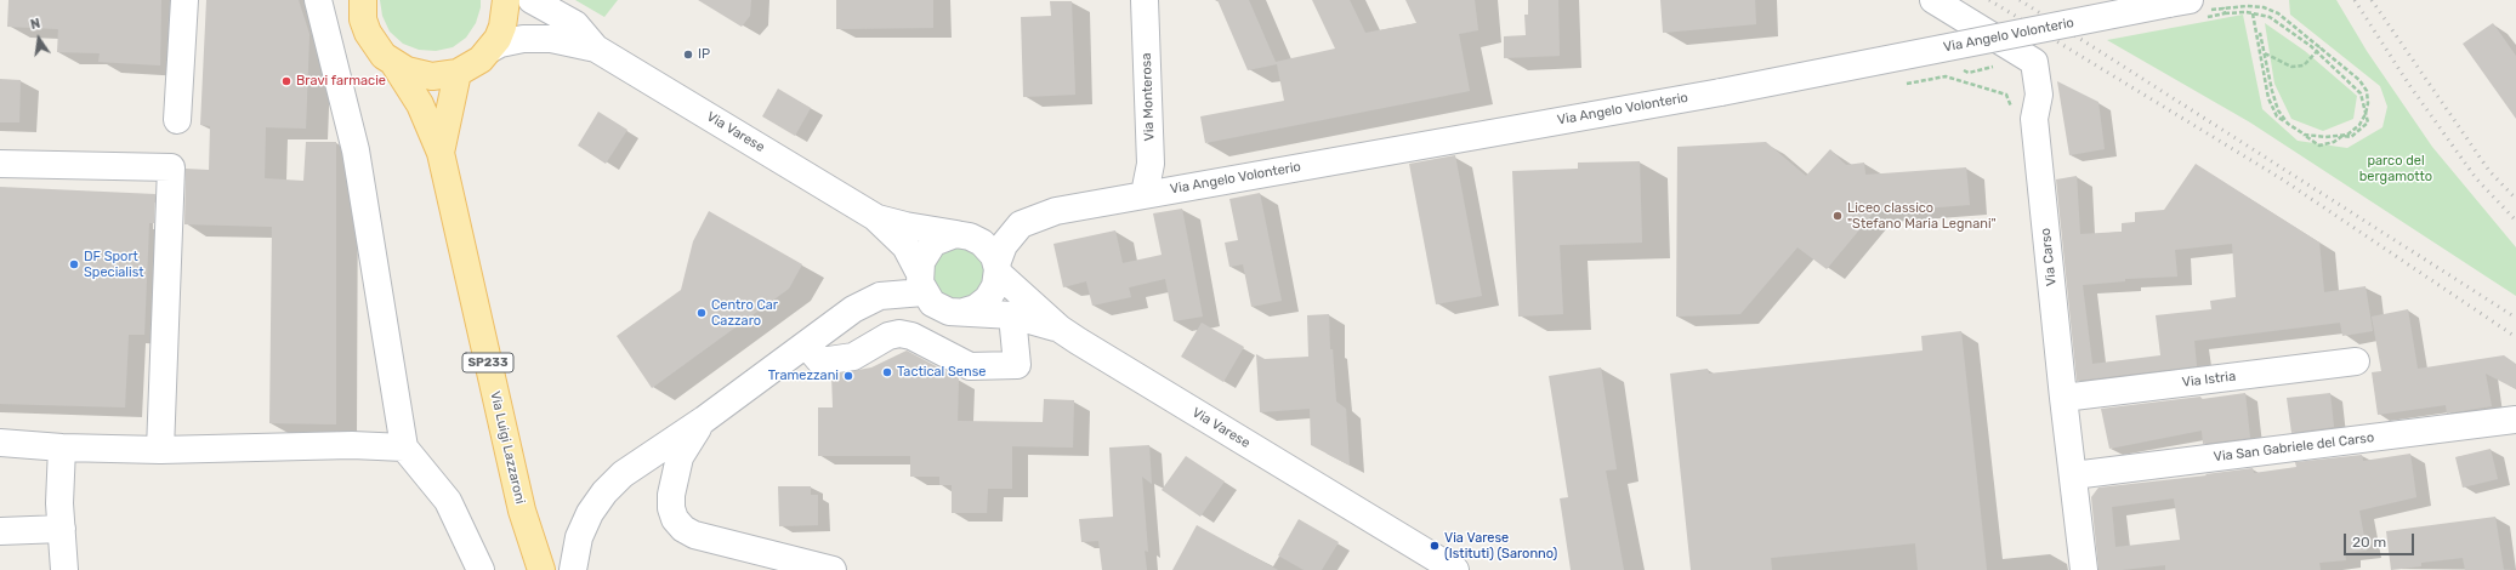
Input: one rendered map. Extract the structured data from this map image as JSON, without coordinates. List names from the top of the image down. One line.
{"streets":{"main road":["SP233","Via Luigi Lazzaroni"],"street":["Via Angelo Volonterio","Via Monterosa","Via Varese","Via Carso","Via Istria","Via San Gabriele del Carso"]},"crossings":[["Via Angelo Volonterio","Via Monterosa"],["Via Angelo Volonterio","Via Varese"],["Via Varese","SP233"],["Via Carso","Via Istria"],["Via Carso","Via San Gabriele del Carso"],["SP233","Via Luigi Lazzaroni"]],"parks":["parco del bergamotto"],"places":["IP","Bravi farmacie","Liceo classico \"Stefano Maria Legnani\"","DF Sport Specialist","Centro Car Cazzaro","Tactical Sense","Tramezzani","Via Varese (Istituti) (Saronno)"],"scale_bar":"20 m","north":"top"}
